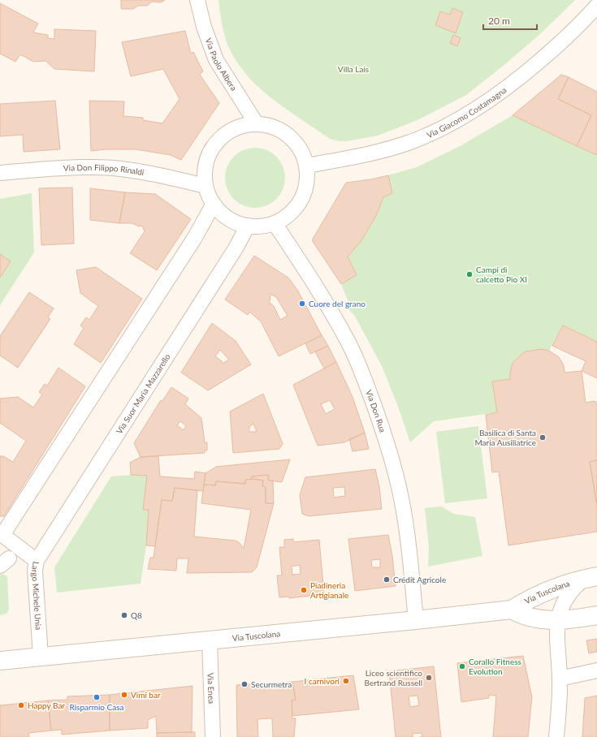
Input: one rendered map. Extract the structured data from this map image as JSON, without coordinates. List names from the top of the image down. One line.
{"streets":{"main road":["Via Tuscolana"],"street":["Via Paolo Albera","Via Giacomo Costamagna","Via Don Filippo Rinaldi","Via Suor Maria Mazzarello","Via Don Rua","Largo Michele Unia","Via Enea"]},"crossings":[["Via Paolo Albera","Via Giacomo Costamagna"],["Via Paolo Albera","Via Don Filippo Rinaldi"],["Via Paolo Albera","Via Suor Maria Mazzarello"],["Via Paolo Albera","Via Don Rua"],["Via Giacomo Costamagna","Via Don Filippo Rinaldi"],["Via Giacomo Costamagna","Via Suor Maria Mazzarello"],["Via Giacomo Costamagna","Via Don Rua"],["Via Don Filippo Rinaldi","Via Suor Maria Mazzarello"],["Via Don Filippo Rinaldi","Via Don Rua"],["Via Suor Maria Mazzarello","Via Don Rua"],["Via Suor Maria Mazzarello","Largo Michele Unia"],["Via Don Rua","Via Tuscolana"],["Via Tuscolana","Largo Michele Unia"],["Via Tuscolana","Via Enea"]],"parks":["Villa Lais"],"places":["Campi di calcetto Pio XI","Cuore del grano","Basilica di Santa Maria Ausiliatrice","Crédit Agricole","Piadineria Artigianale","Q8","Corallo Fitness Evolution","Liceo scientifico Bertrand Russell","I carnivori","Securmetra","Vimi bar","Risparmio Casa","Happy Bar"],"scale_bar":"20 m"}
